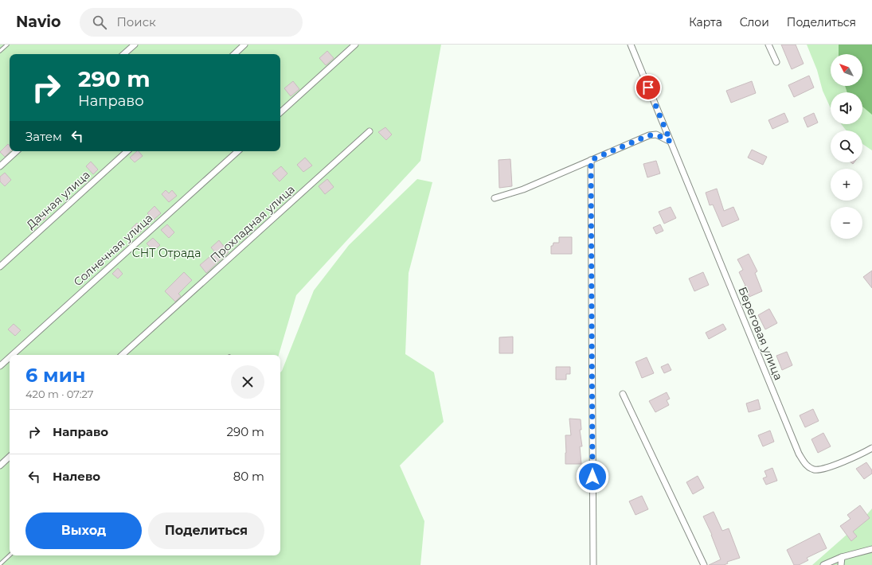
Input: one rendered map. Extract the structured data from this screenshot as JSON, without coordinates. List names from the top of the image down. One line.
{"streets":{"street":["Дачная улица","Прохладная улица","Солнечная улица","Береговая улица"]},"parks":["СНТ Отрада"],"north":"top left","page":{"header":"Navio","search":"Поиск","nav":["Карта","Слои","Поделиться"],"map_buttons":["+","−"],"turn":["290 m","Направо"],"then":"Затем","heading":["6 мин","420 m · 07:27"],"list":[{"name":"Направо","value":"290 m"},{"name":"Налево","value":"80 m"}],"buttons":["Выход","Поделиться"]}}
